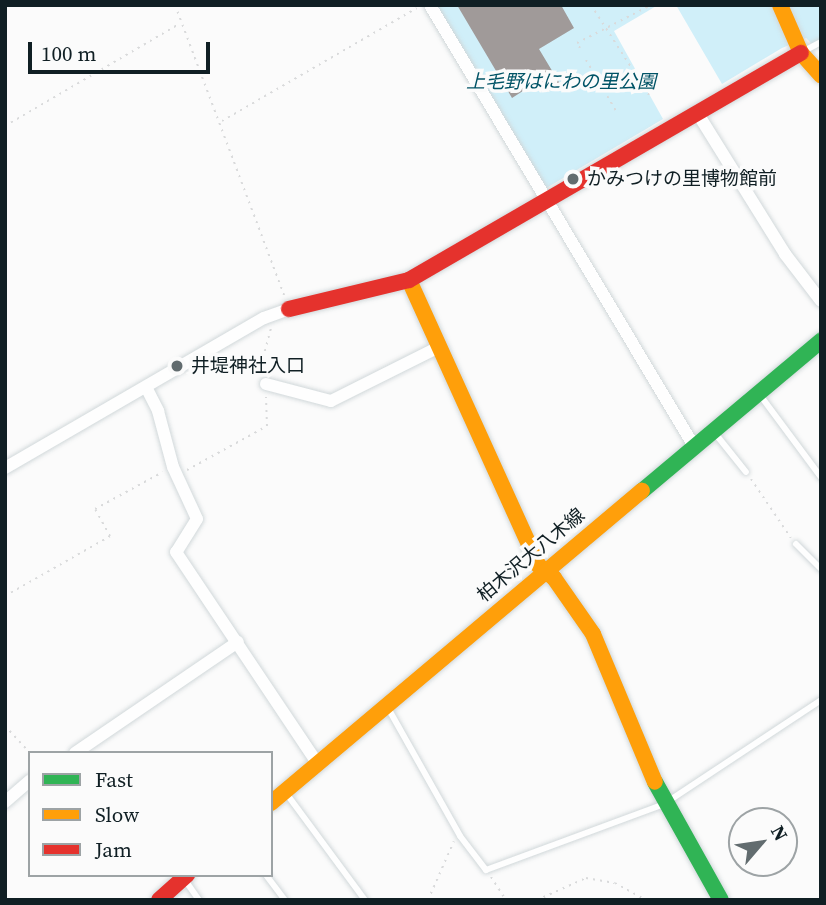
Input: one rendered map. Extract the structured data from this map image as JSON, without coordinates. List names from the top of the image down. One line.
{"streets":{"street":["柏木沢大八木線"]},"parks":["上毛野はにわの里公園"],"places":["かみつけの里博物館前","井堤神社入口"],"legend":["Fast","Slow","Jam"],"scale_bar":"100 m","north":"top right"}
